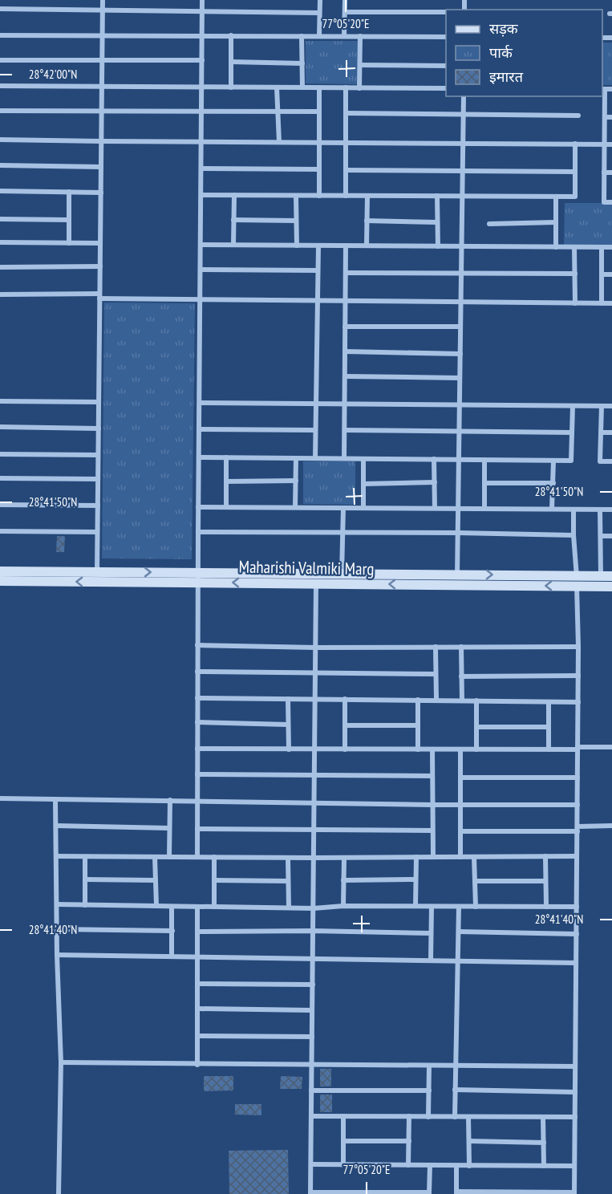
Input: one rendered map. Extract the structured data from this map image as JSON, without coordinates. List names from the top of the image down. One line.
{"streets":{"street":["Maharishi Valmiki Marg"]},"legend":["सड़क","पार्क","इमारत"],"coordinates":["77°05'20\"E","28°42'00\"N","28°41'50\"N","28°41'40\"N"]}
